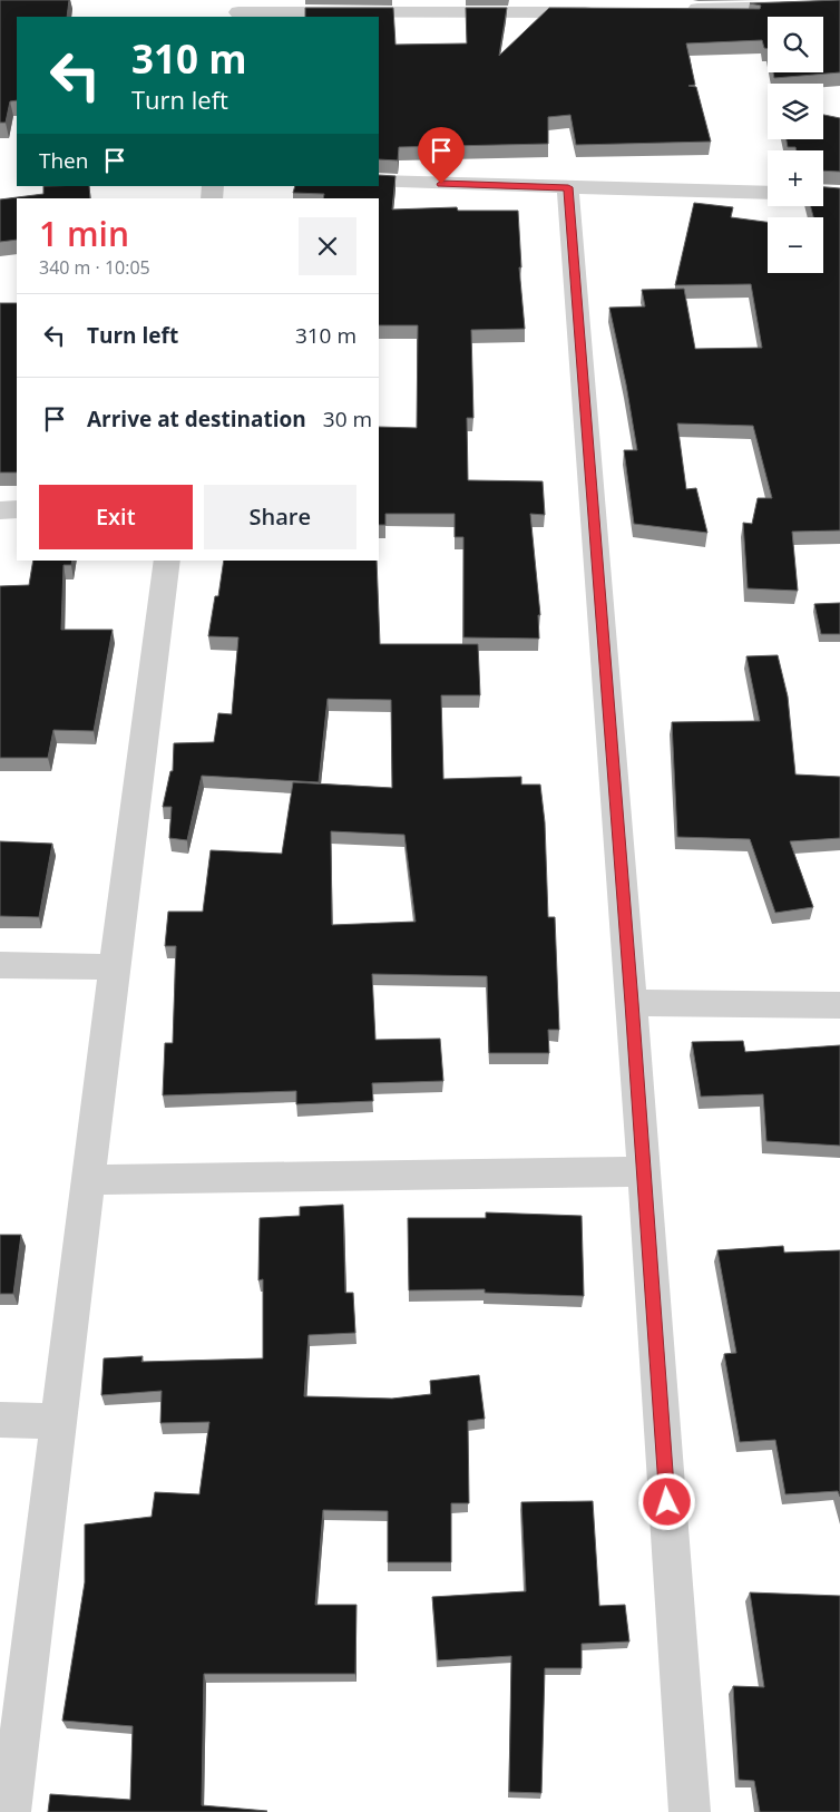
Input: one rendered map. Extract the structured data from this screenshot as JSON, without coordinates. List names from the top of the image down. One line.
{"page":{"map_buttons":["+","−"],"turn":["310 m","Turn left"],"then":"Then","heading":["1 min","340 m · 10:05"],"list":[{"name":"Turn left","value":"310 m"},{"name":"Arrive at destination","value":"30 m"}],"buttons":["Exit","Share"]}}
